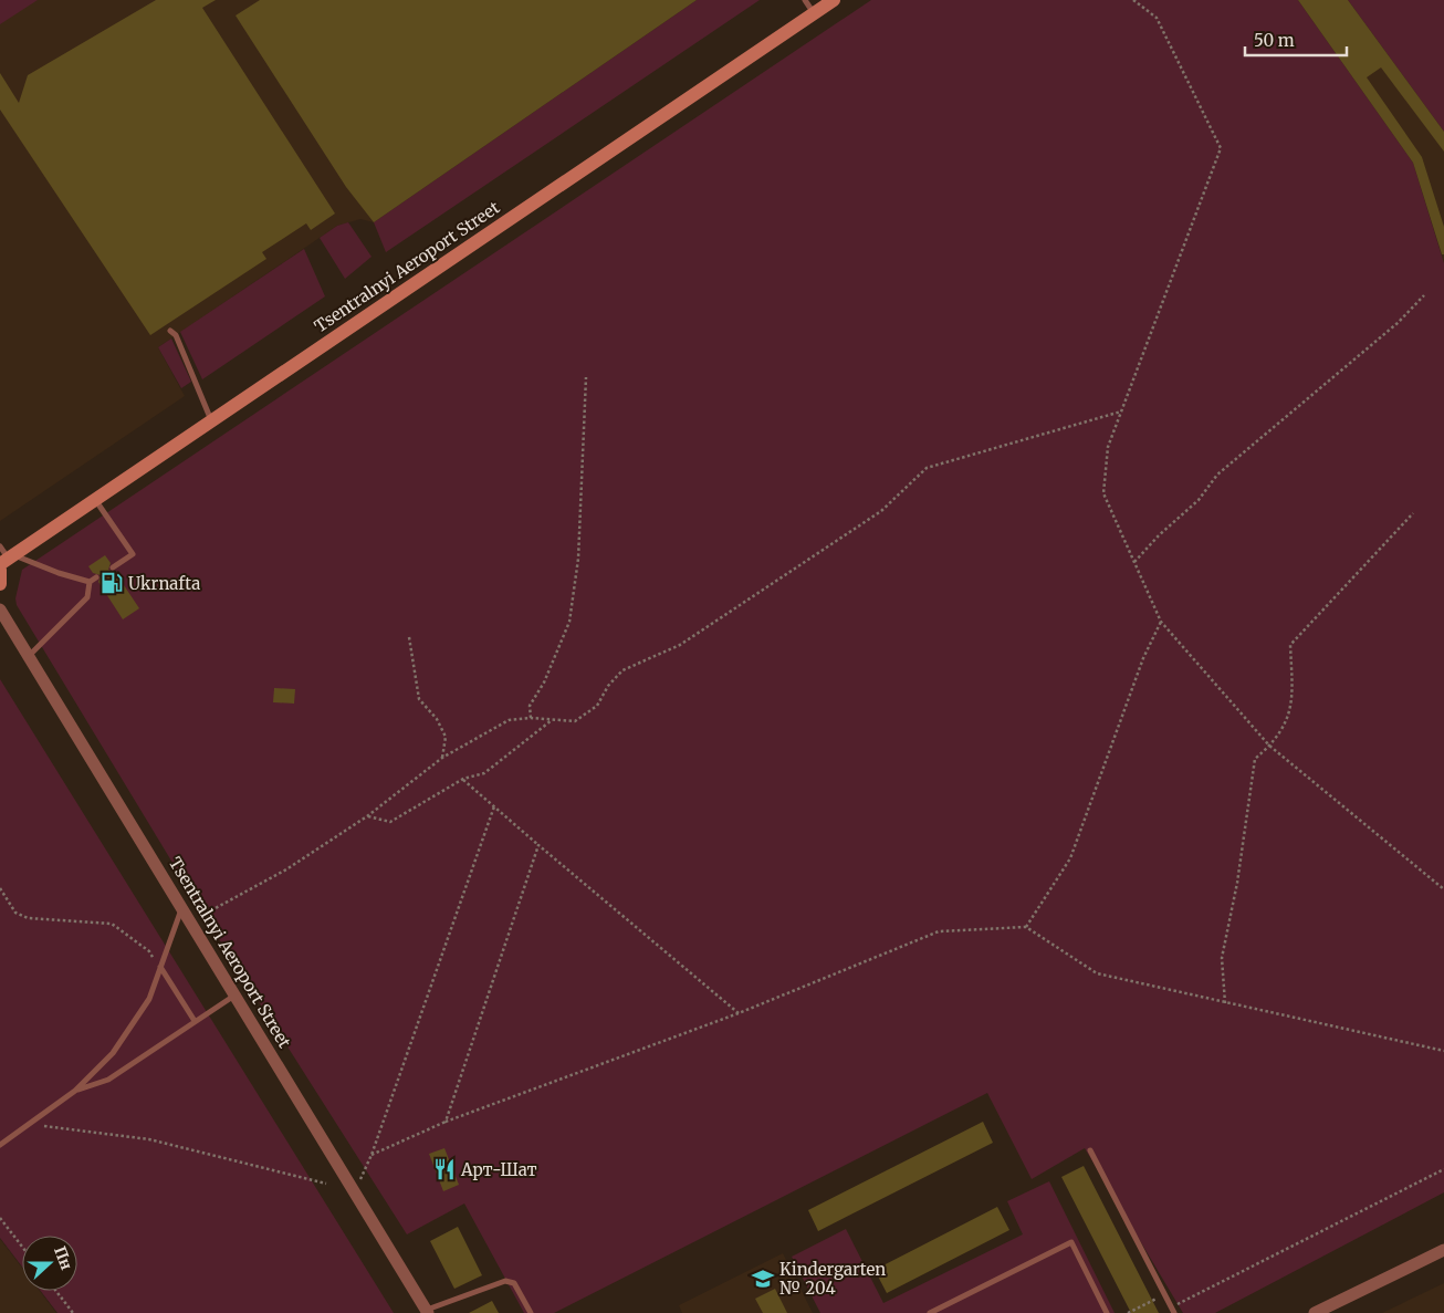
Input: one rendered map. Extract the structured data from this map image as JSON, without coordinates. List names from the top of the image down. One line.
{"streets":{"main road":["Tsentralnyi Aeroport Street"]},"places":{"fuel station":["Ukrnafta"],"restaurant":["Арт-Шат"],"school or university":["Kindergarten № 204"]},"scale_bar":"50 m","north":"right"}
